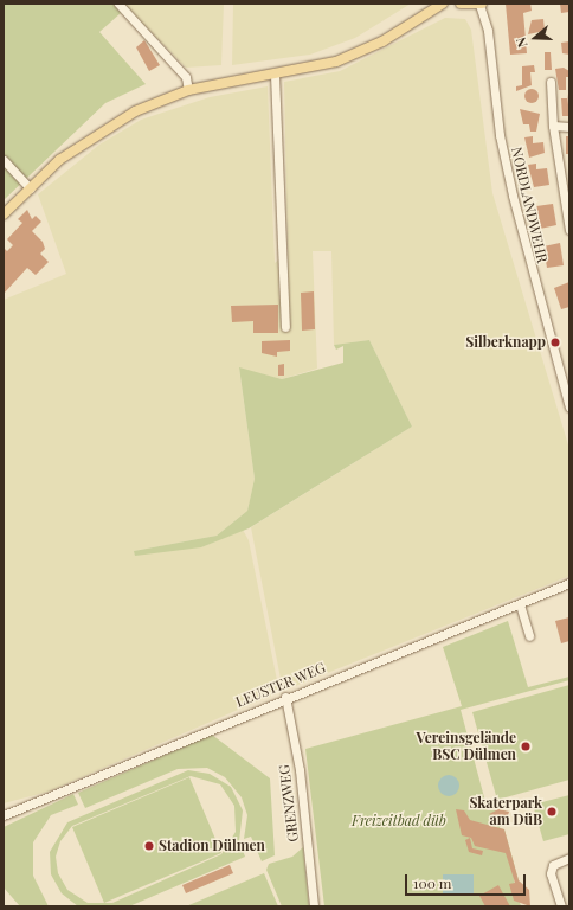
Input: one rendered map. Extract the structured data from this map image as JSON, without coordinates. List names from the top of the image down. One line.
{"streets":{"street":["NORDLANDWEHR","LEUSTER WEG","GRENZWEG"]},"crossings":[["LEUSTER WEG","GRENZWEG"]],"parks":["Freizeitbad düb"],"places":["Silberknapp","Vereinsgelände BSC Dülmen","Skaterpark am DüB","Stadion Dülmen"],"scale_bar":"100 m","north":"left"}
